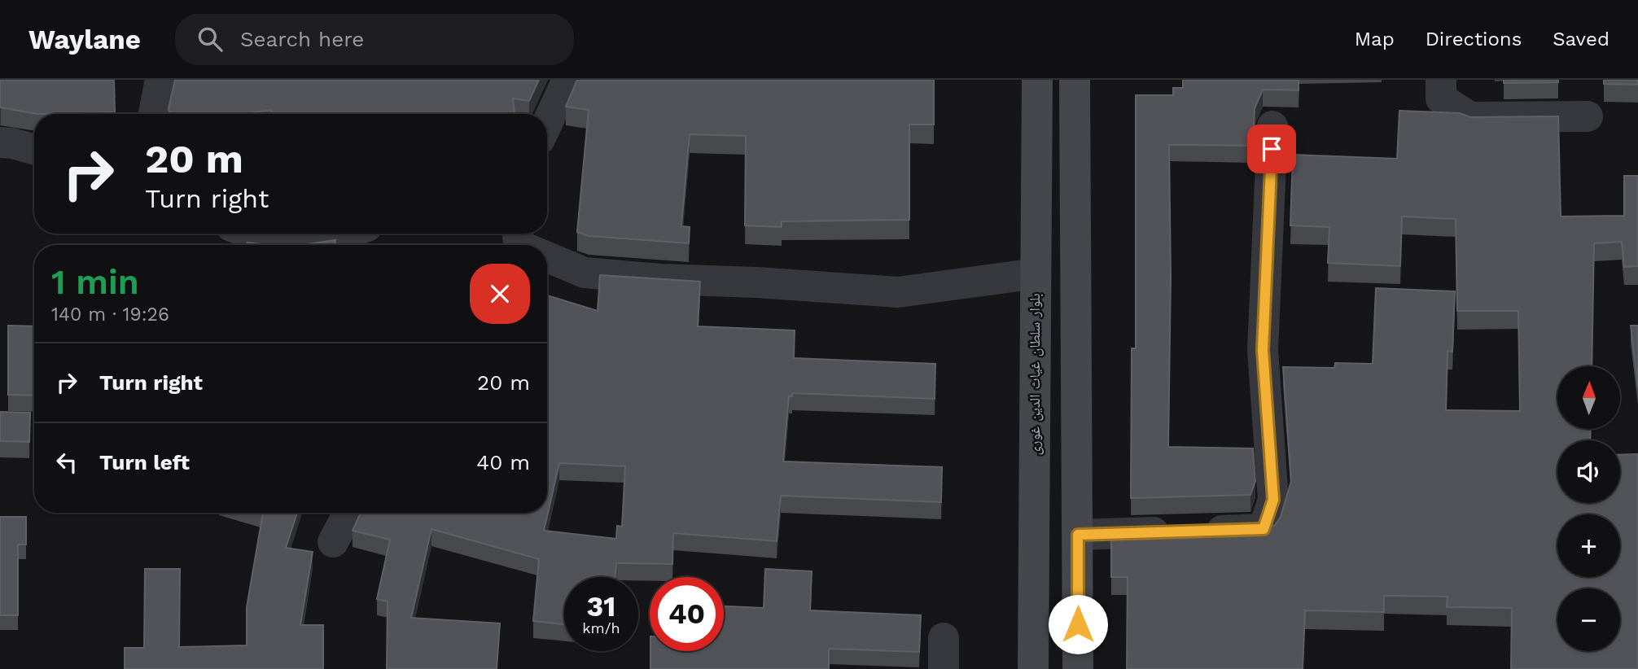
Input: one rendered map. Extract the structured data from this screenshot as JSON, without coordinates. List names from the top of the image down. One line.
{"streets":{"street":["بلوار سلطان غیاث الدین غوری"]},"north":"top","page":{"header":"Waylane","search":"Search here","nav":["Map","Directions","Saved"],"turn":["20 m","Turn right"],"heading":["1 min","140 m · 19:26"],"list":[{"name":"Turn right","value":"20 m"},{"name":"Turn left","value":"40 m"}],"map_buttons":["+","−"],"speed":"31 km/h","limit":"40"}}
